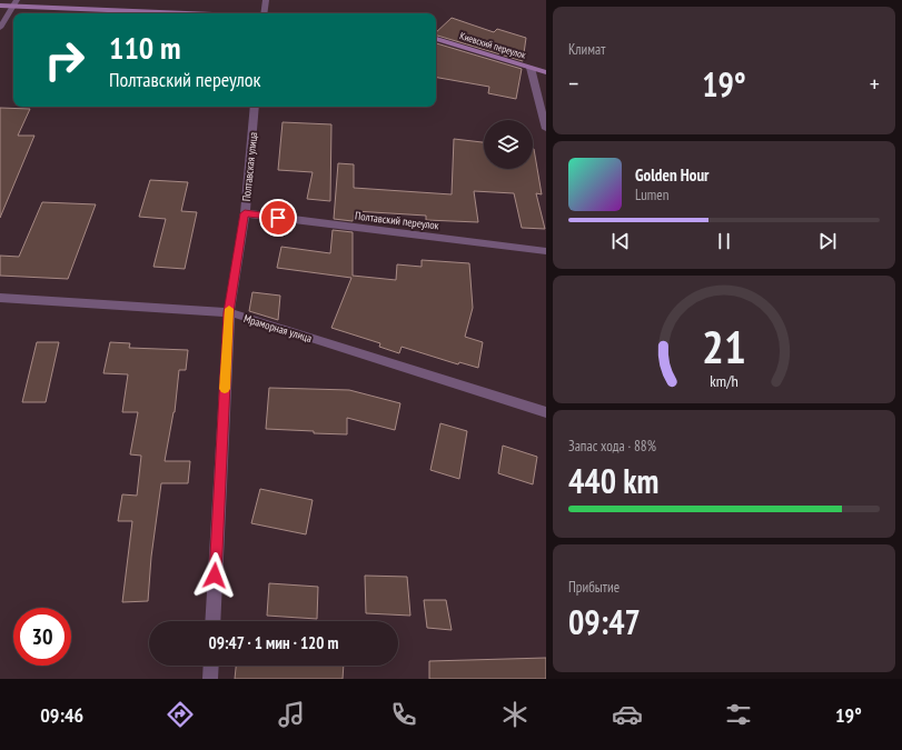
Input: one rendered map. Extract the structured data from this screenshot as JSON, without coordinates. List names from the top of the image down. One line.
{"streets":{"street":["Киевский переулок","Полтавская улица","Полтавский переулок","Мраморная улица"]},"crossings":[["Полтавская улица","Полтавский переулок"],["Полтавская улица","Мраморная улица"]],"page":{"tile":["Климат",["Запас хода · 88%","440 km"],["Прибытие","09:47"]],"turn":["110 m","Полтавский переулок"],"heat":["−","19°","+"],"song":["Golden Hour","Lumen"],"limit":"30","trip":"09:47 · 1 мин · 120 m","tabs":["09:46","19°"],"gauge":["21","km/h"]}}
